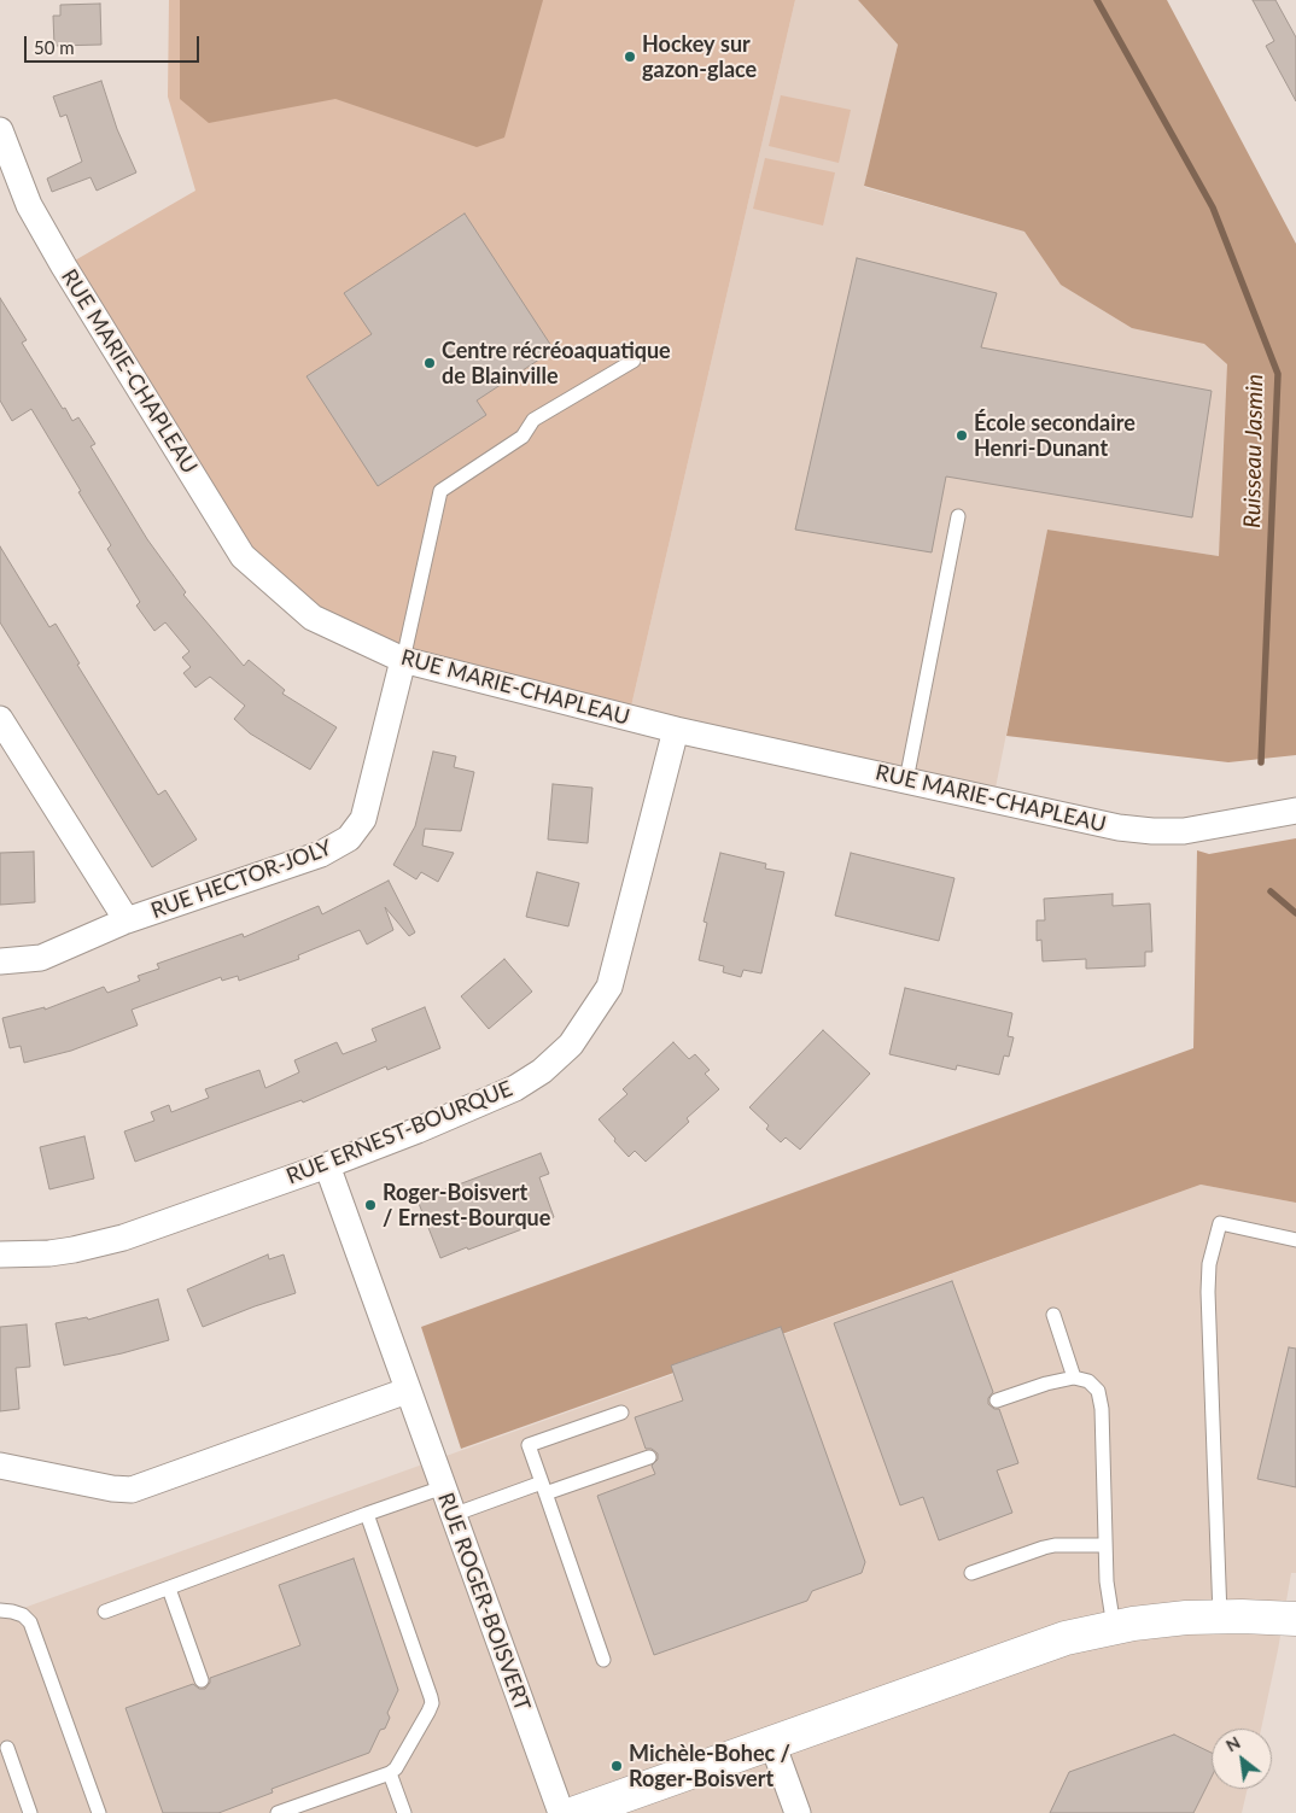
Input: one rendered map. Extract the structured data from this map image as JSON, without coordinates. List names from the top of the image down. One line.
{"streets":{"street":["RUE MARIE-CHAPLEAU","RUE HECTOR-JOLY","RUE ERNEST-BOURQUE","RUE ROGER-BOISVERT"]},"crossings":[["RUE MARIE-CHAPLEAU","RUE HECTOR-JOLY"],["RUE MARIE-CHAPLEAU","RUE ERNEST-BOURQUE"],["RUE ERNEST-BOURQUE","RUE ROGER-BOISVERT"]],"water":["Ruisseau Jasmin"],"places":["Hockey sur gazon-glace","Centre récréoaquatique de Blainville","École secondaire Henri-Dunant","Roger-Boisvert / Ernest-Bourque","Michèle-Bohec / Roger-Boisvert"],"scale_bar":"50 m","north":"top left"}
